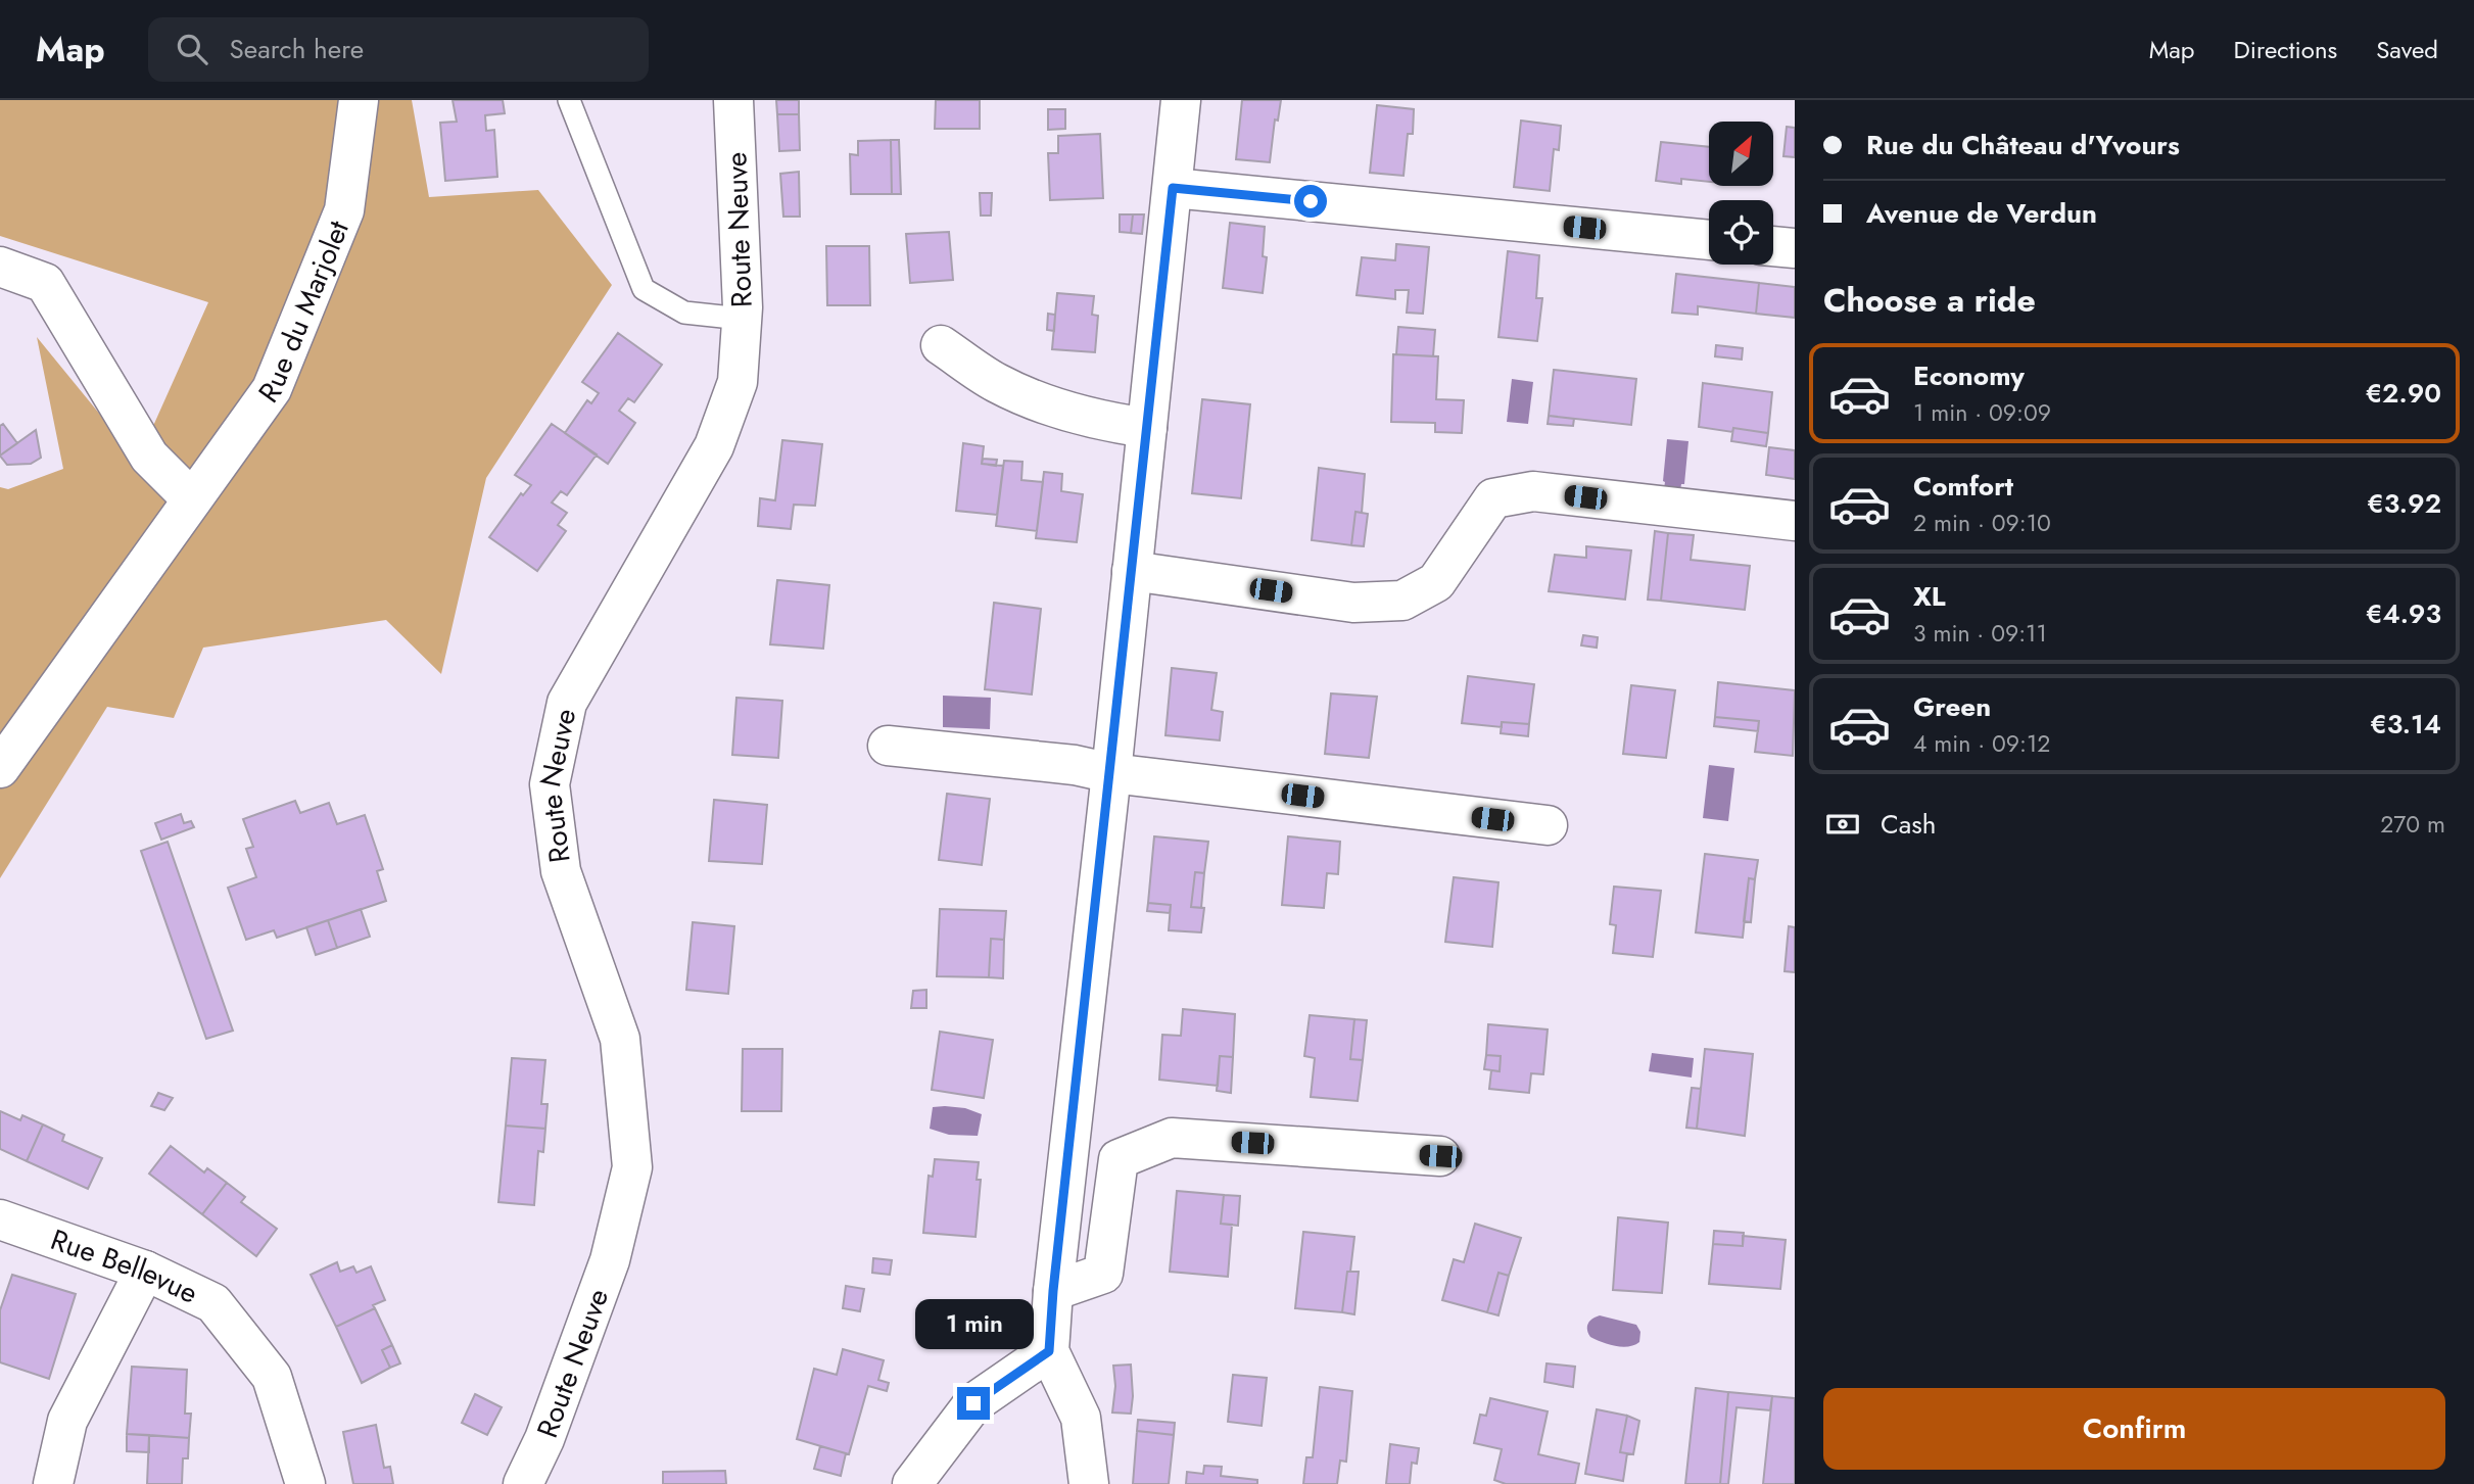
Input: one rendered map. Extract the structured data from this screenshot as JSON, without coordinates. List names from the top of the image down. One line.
{"streets":{"street":["Route Neuve","Rue du Marjolet","Rue Bellevue"]},"north":"top right","page":{"header":"Map","search":"Search here","nav":["Map","Directions","Saved"],"banner":["Rue du Château d'Yvours","Avenue de Verdun"],"heading":"Choose a ride","list":[{"name":"Economy","note":"1 min · 09:09","value":"€2.90"},{"name":"Comfort","note":"2 min · 09:10","value":"€3.92"},{"name":"XL","note":"3 min · 09:11","value":"€4.93"},{"name":"Green","note":"4 min · 09:12","value":"€3.14"}],"pay":["Cash","270 m"],"bubble":"1 min","buttons":"Confirm"}}
